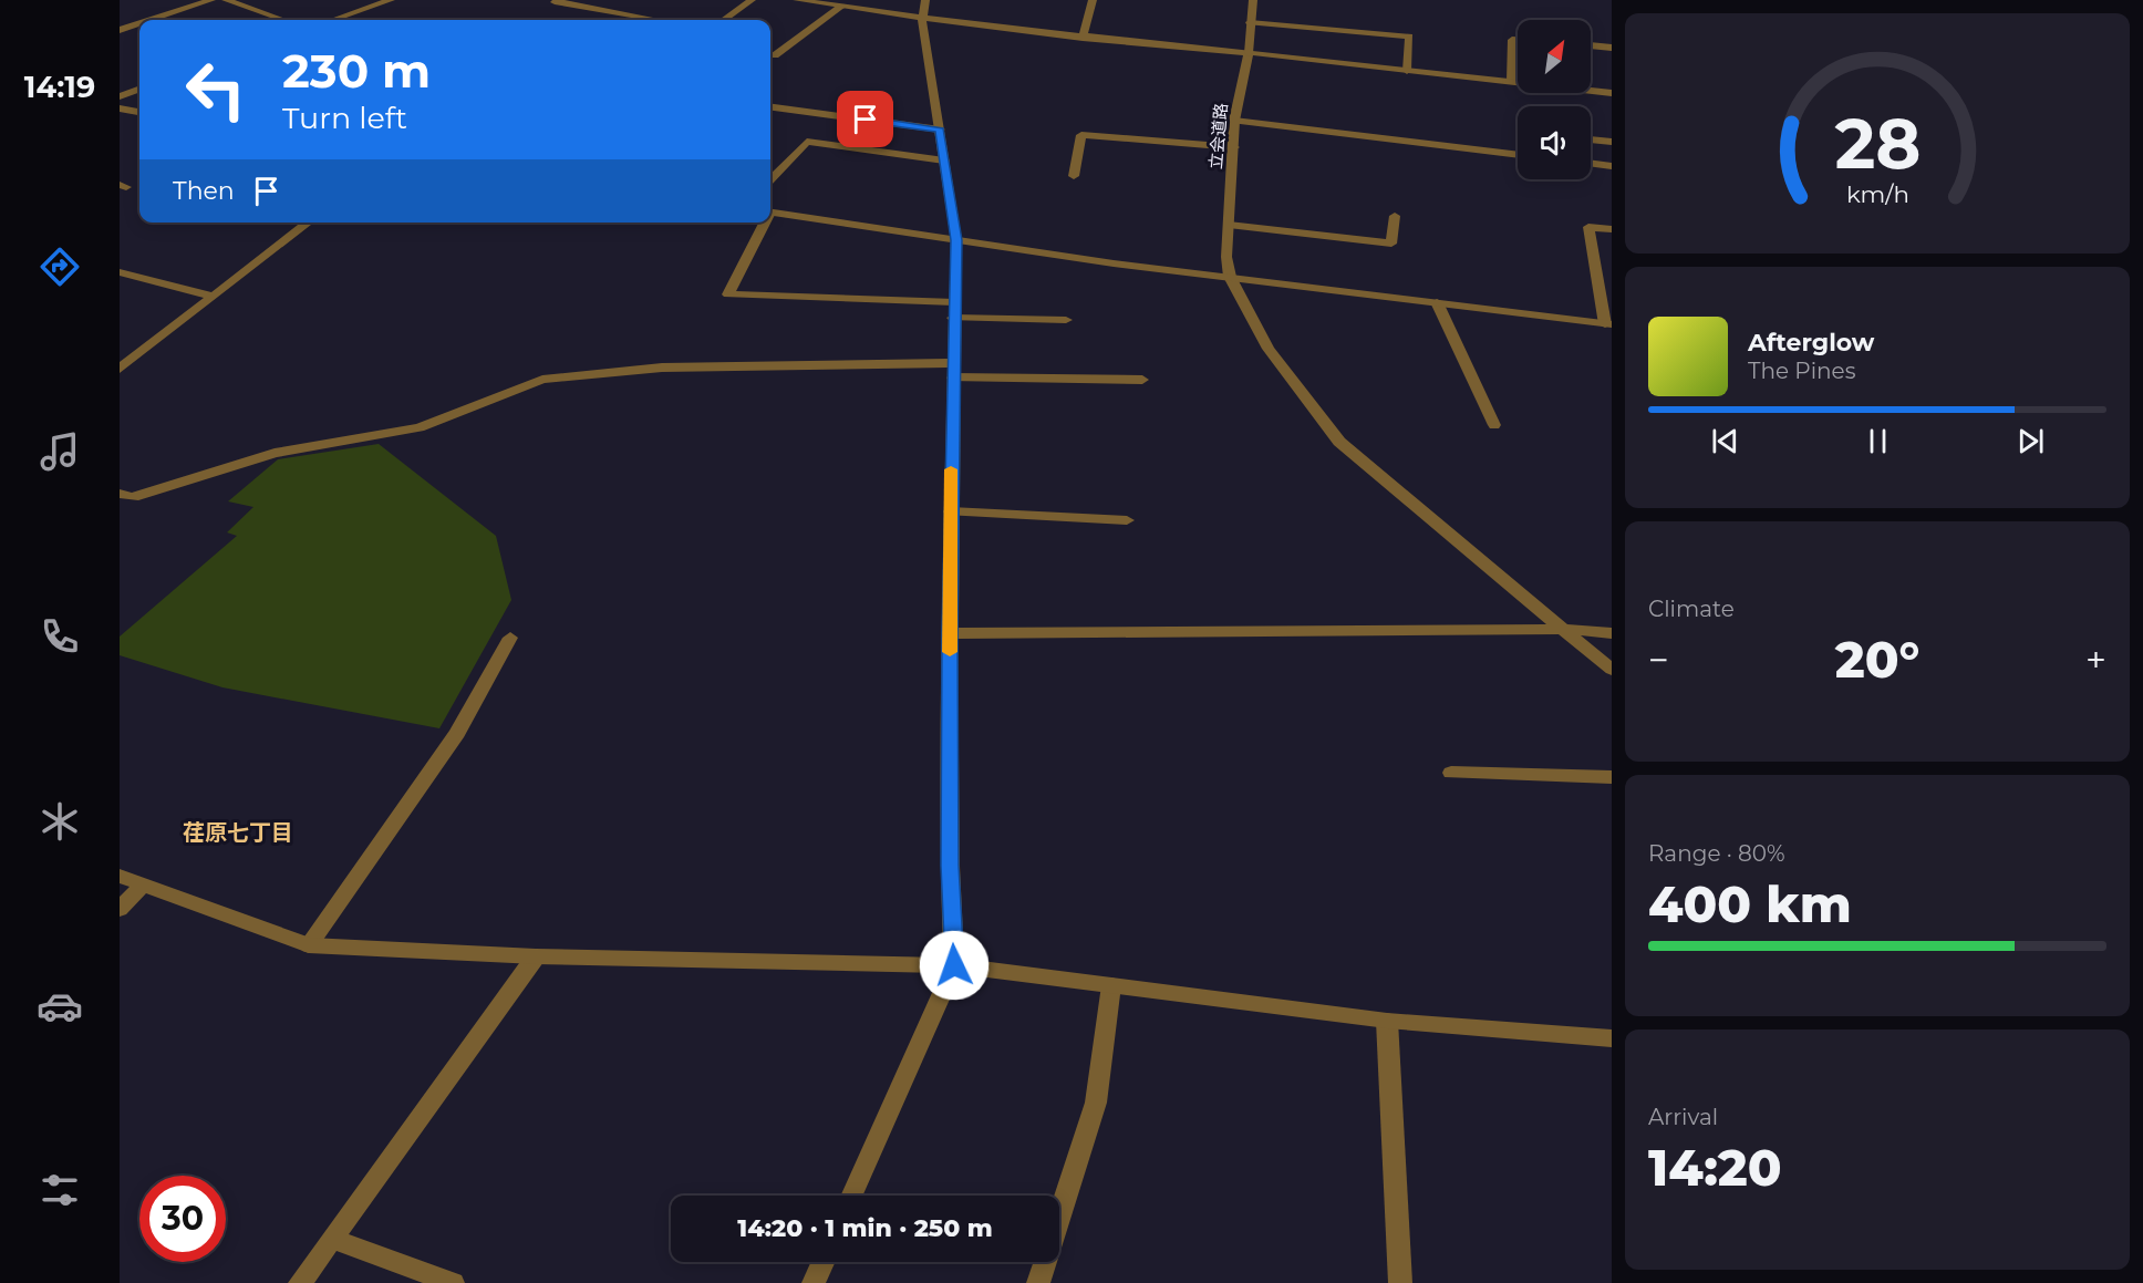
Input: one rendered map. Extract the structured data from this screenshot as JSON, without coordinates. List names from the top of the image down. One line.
{"streets":{"street":["立会道路"]},"districts":["荏原七丁目"],"north":"top right","page":{"tabs":"14:19","turn":["230 m","Turn left"],"then":"Then","song":["Afterglow","The Pines"],"tile":["Climate",["Range · 80%","400 km"],["Arrival","14:20"]],"heat":["−","20°","+"],"limit":"30","trip":"14:20 · 1 min · 250 m","gauge":["28","km/h"]}}
